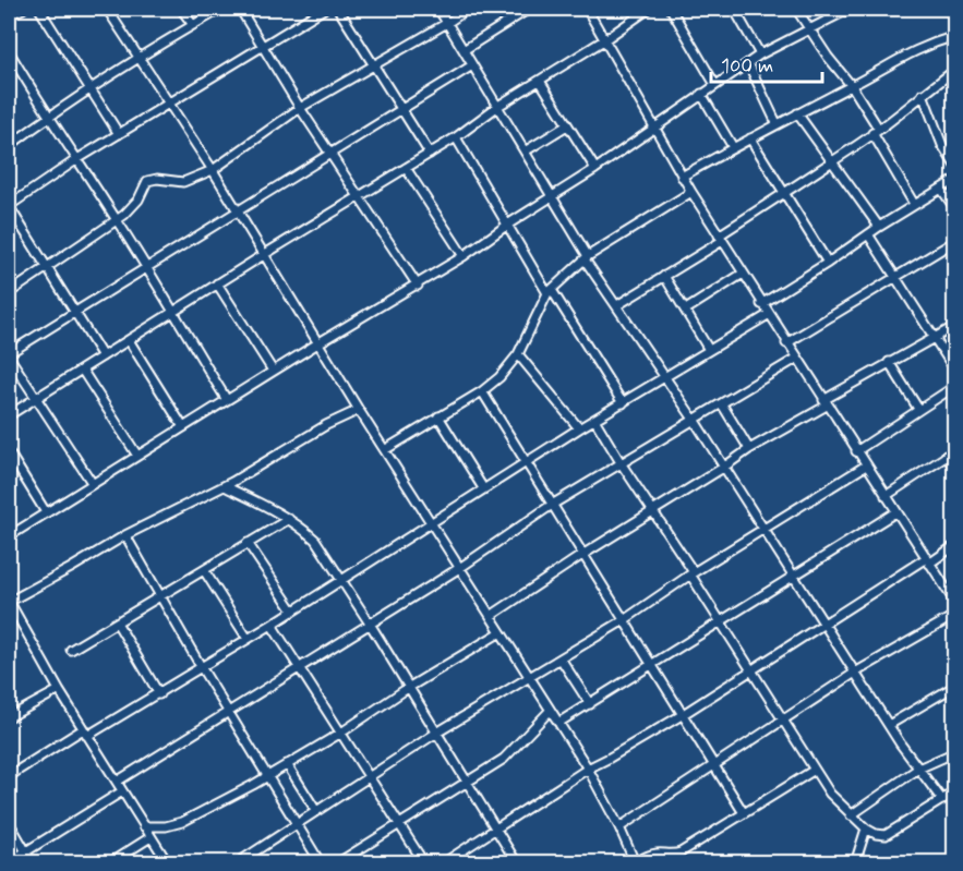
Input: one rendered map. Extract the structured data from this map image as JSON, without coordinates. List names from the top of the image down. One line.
{"scale_bar":"100 m"}
